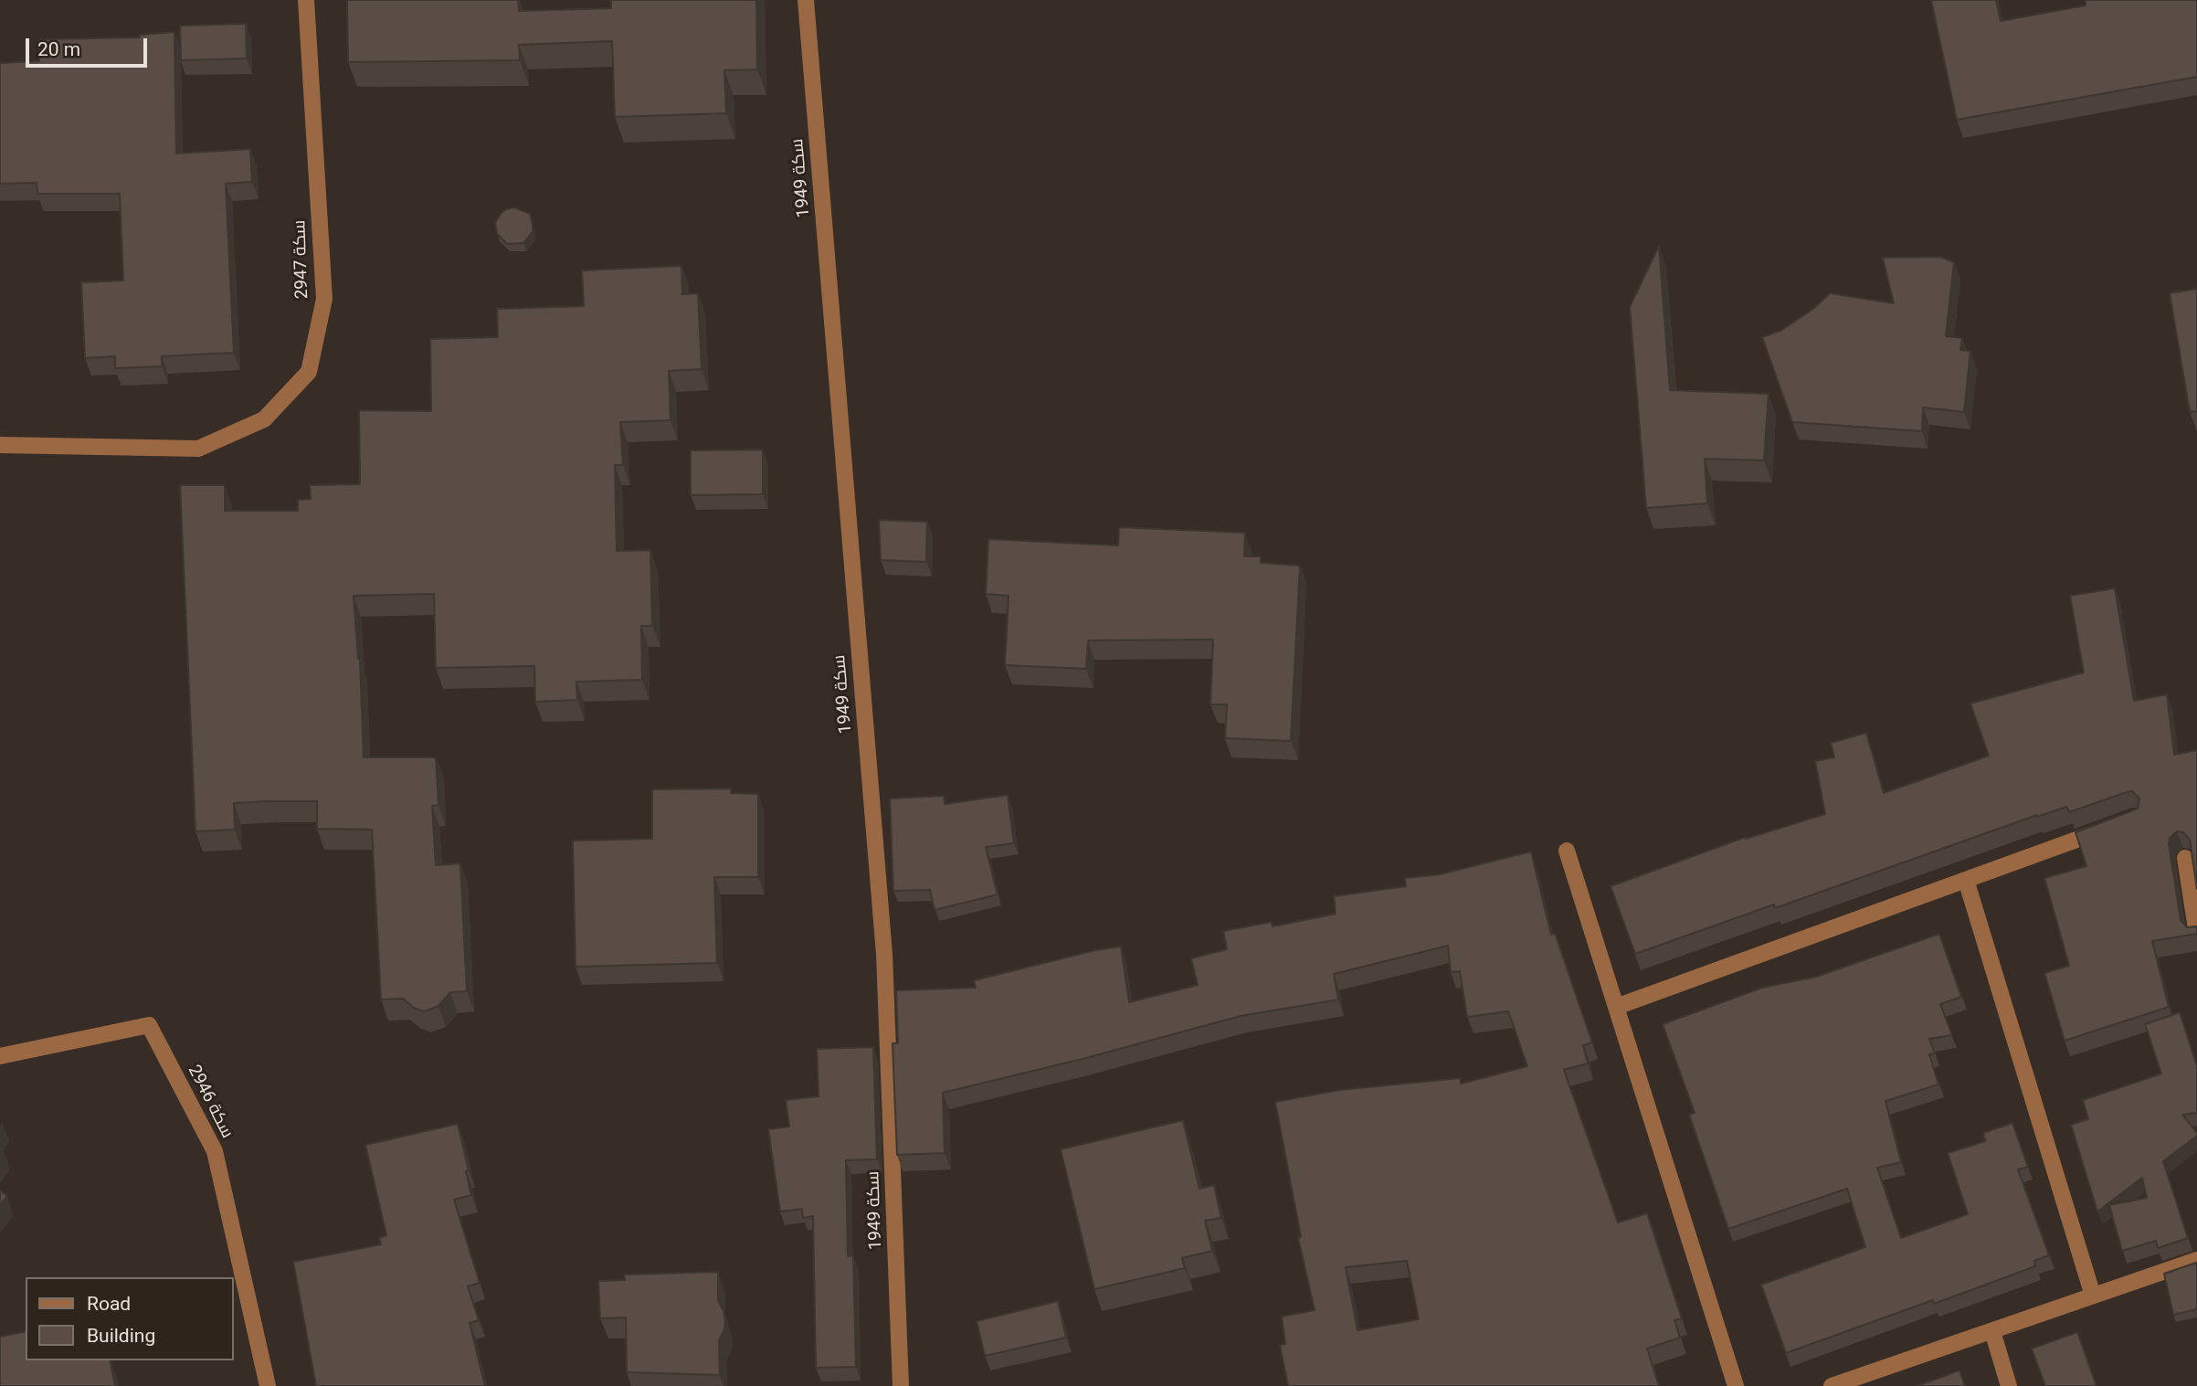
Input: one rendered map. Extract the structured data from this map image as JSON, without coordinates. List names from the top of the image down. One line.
{"streets":{"street":["سكة 1949","سكة 2947","سكة 2946"]},"legend":["Road","Building"],"scale_bar":"20 m"}
